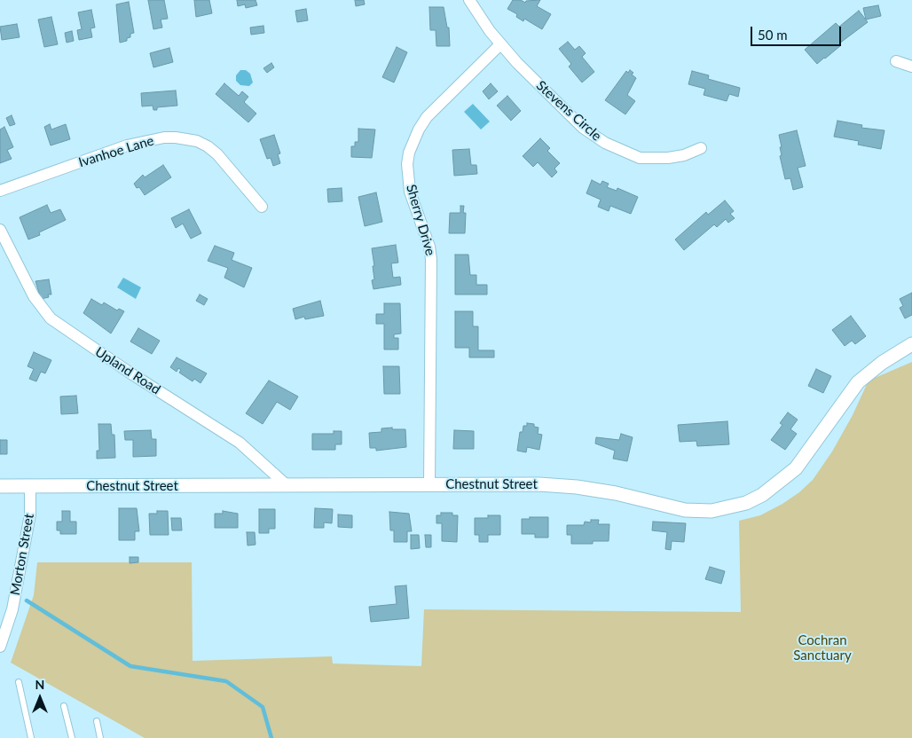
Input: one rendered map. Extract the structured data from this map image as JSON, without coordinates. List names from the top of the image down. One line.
{"streets":{"street":["Stevens Circle","Ivanhoe Lane","Sherry Drive","Upland Road","Chestnut Street","Morton Street"]},"crossings":[["Stevens Circle","Sherry Drive"],["Sherry Drive","Chestnut Street"],["Upland Road","Chestnut Street"],["Chestnut Street","Morton Street"]],"parks":["Cochran Sanctuary"],"scale_bar":"50 m","north":"top"}
